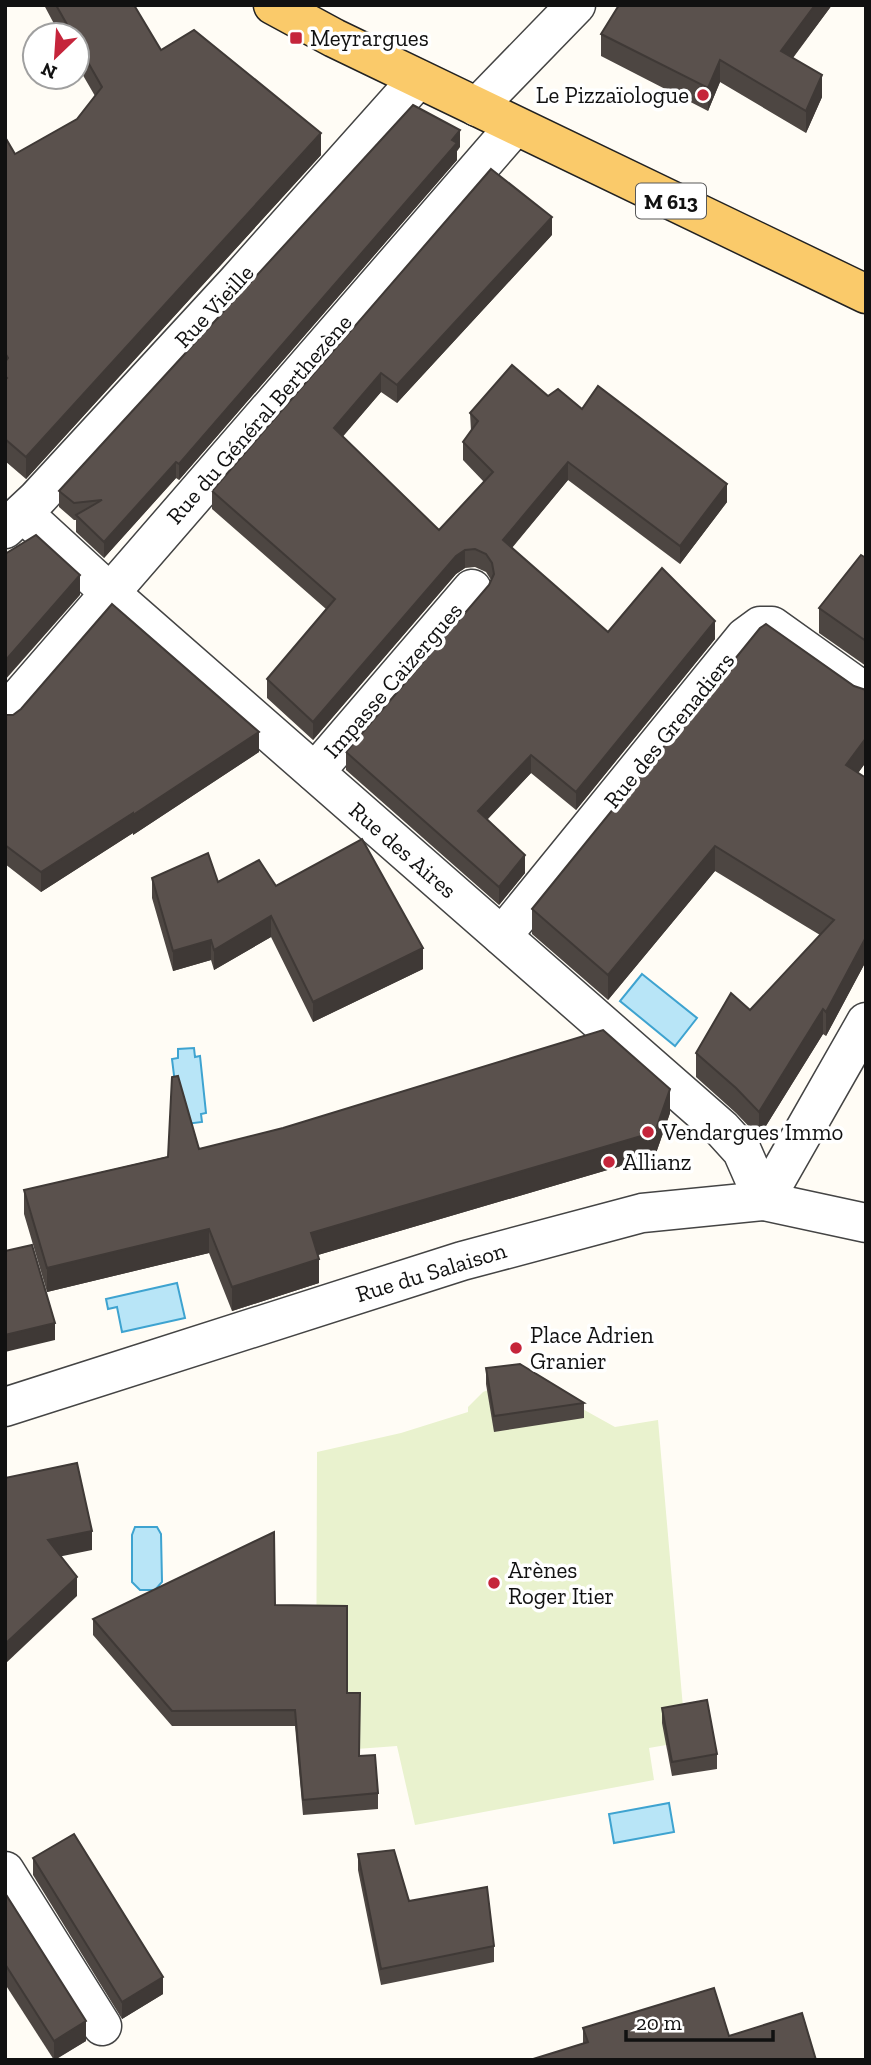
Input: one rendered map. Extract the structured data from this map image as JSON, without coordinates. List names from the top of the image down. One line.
{"streets":{"main road":["M 613"],"street":["Rue Vieille","Rue du Général Berthezène","Impasse Caizergues","Rue des Grenadiers","Rue des Aires","Rue du Salaison"]},"crossings":[["M 613","Rue Vieille"],["M 613","Rue du Général Berthezène"],["Rue Vieille","Rue des Aires"],["Rue du Général Berthezène","Rue des Aires"],["Impasse Caizergues","Rue des Aires"],["Rue des Grenadiers","Rue des Aires"],["Rue des Aires","Rue du Salaison"]],"places":{"transit":["Meyrargues"],"other":["Le Pizzaïologue","Vendargues Immo","Allianz","Place Adrien Granier","Arènes Roger Itier"]},"scale_bar":"20 m","north":"bottom left"}
